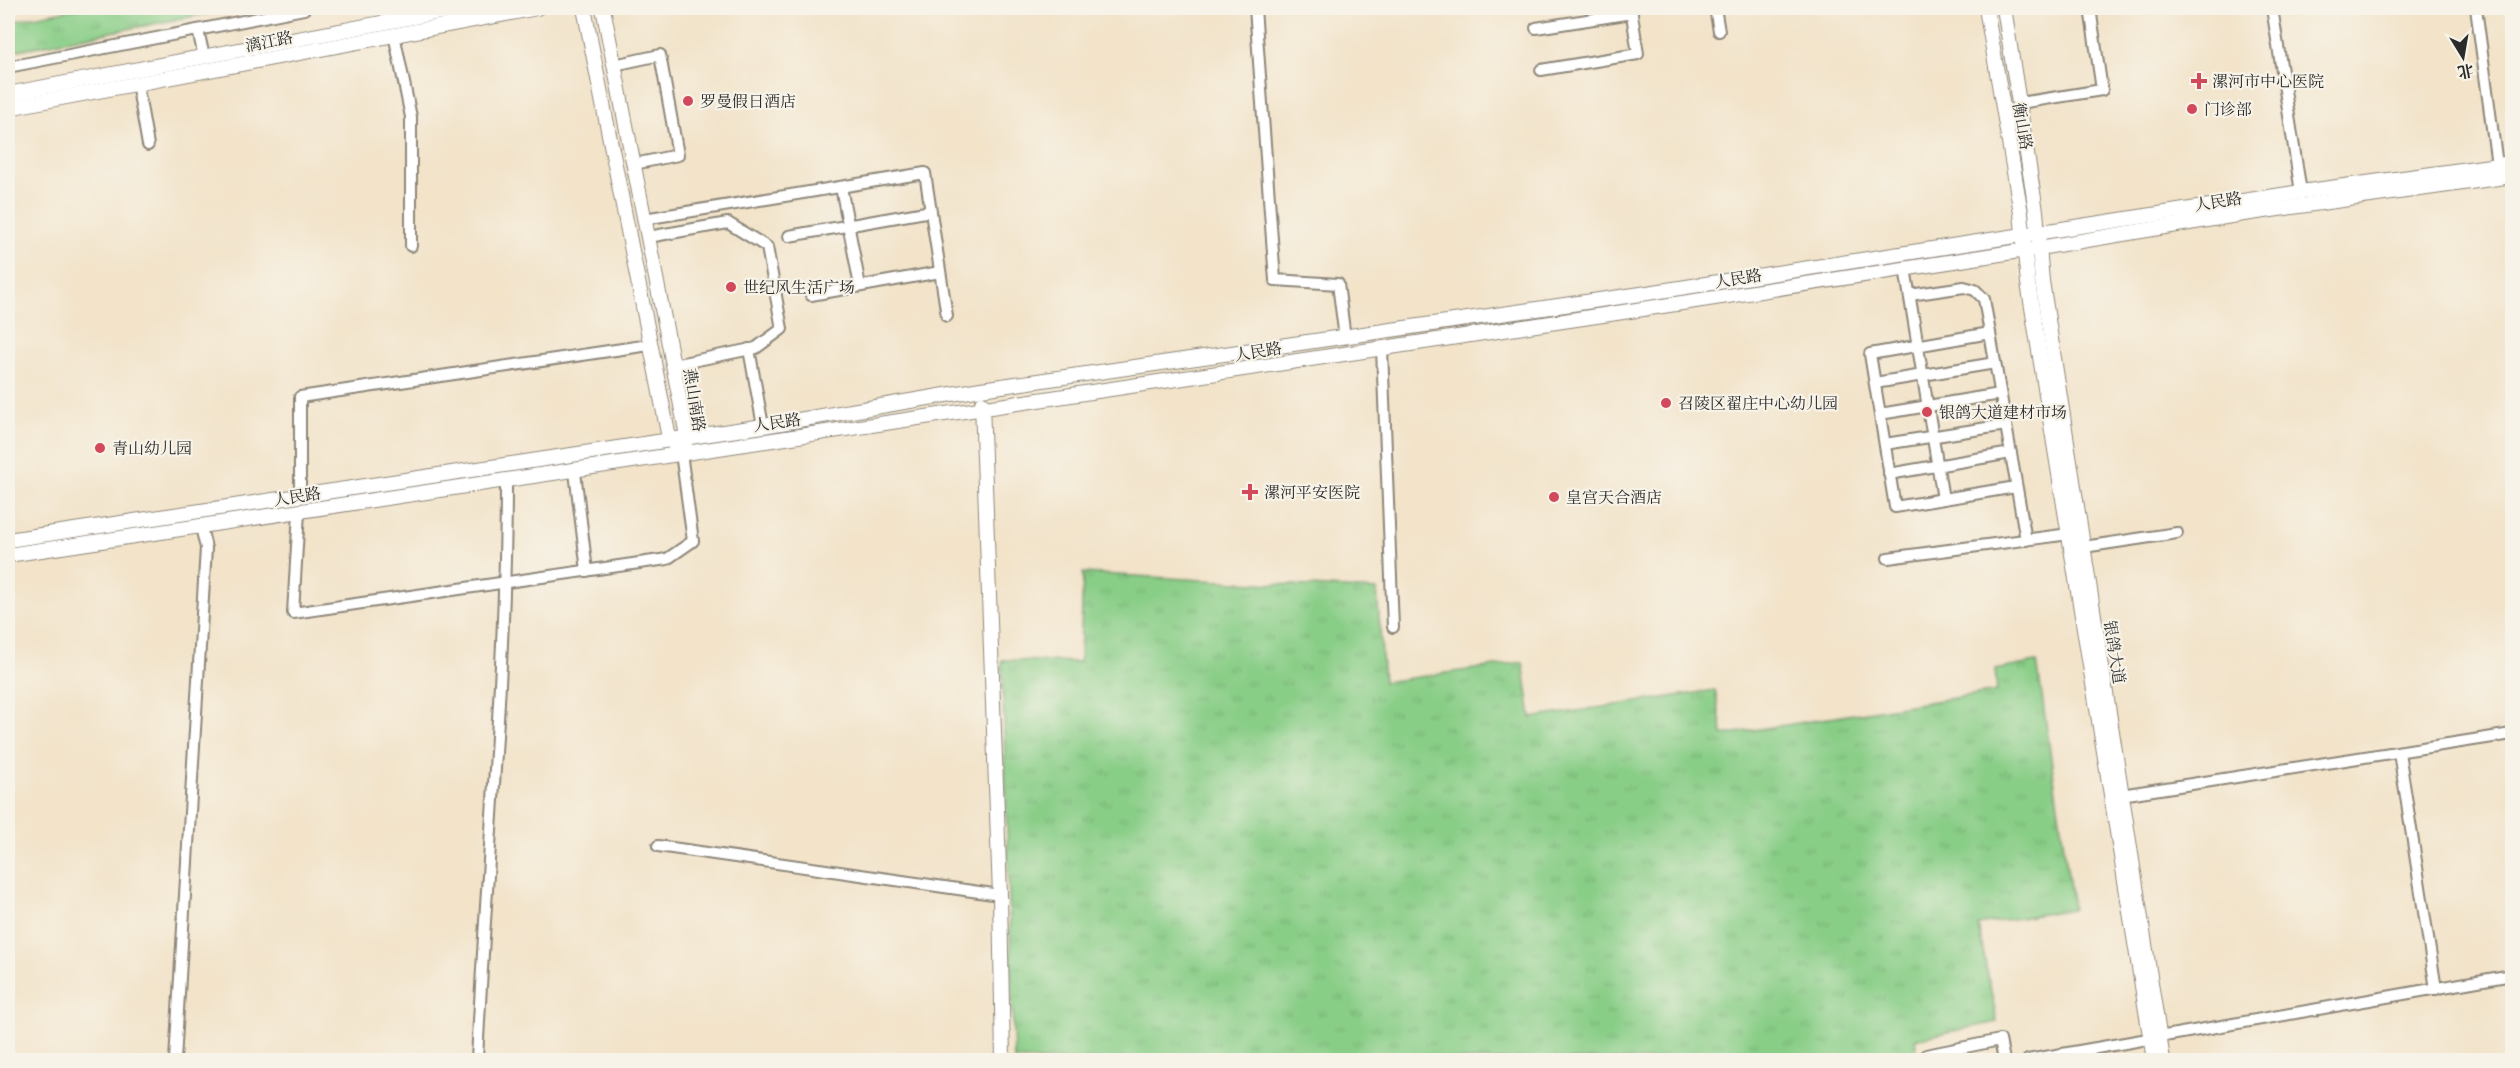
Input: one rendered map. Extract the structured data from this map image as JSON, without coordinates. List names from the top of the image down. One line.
{"streets":{"main road":["漓江路","衡山路","人民路","燕山南路","银鸽大道"]},"crossings":[["衡山路","人民路"],["衡山路","银鸽大道"],["人民路","燕山南路"],["人民路","银鸽大道"]],"places":{"health":["漯河市中心医院","漯河平安医院"],"other":["罗曼假日酒店","门诊部","世纪风生活广场","召陵区翟庄中心幼儿园","银鸽大道建材市场","青山幼儿园","皇宫天合酒店"]},"north":"bottom"}
